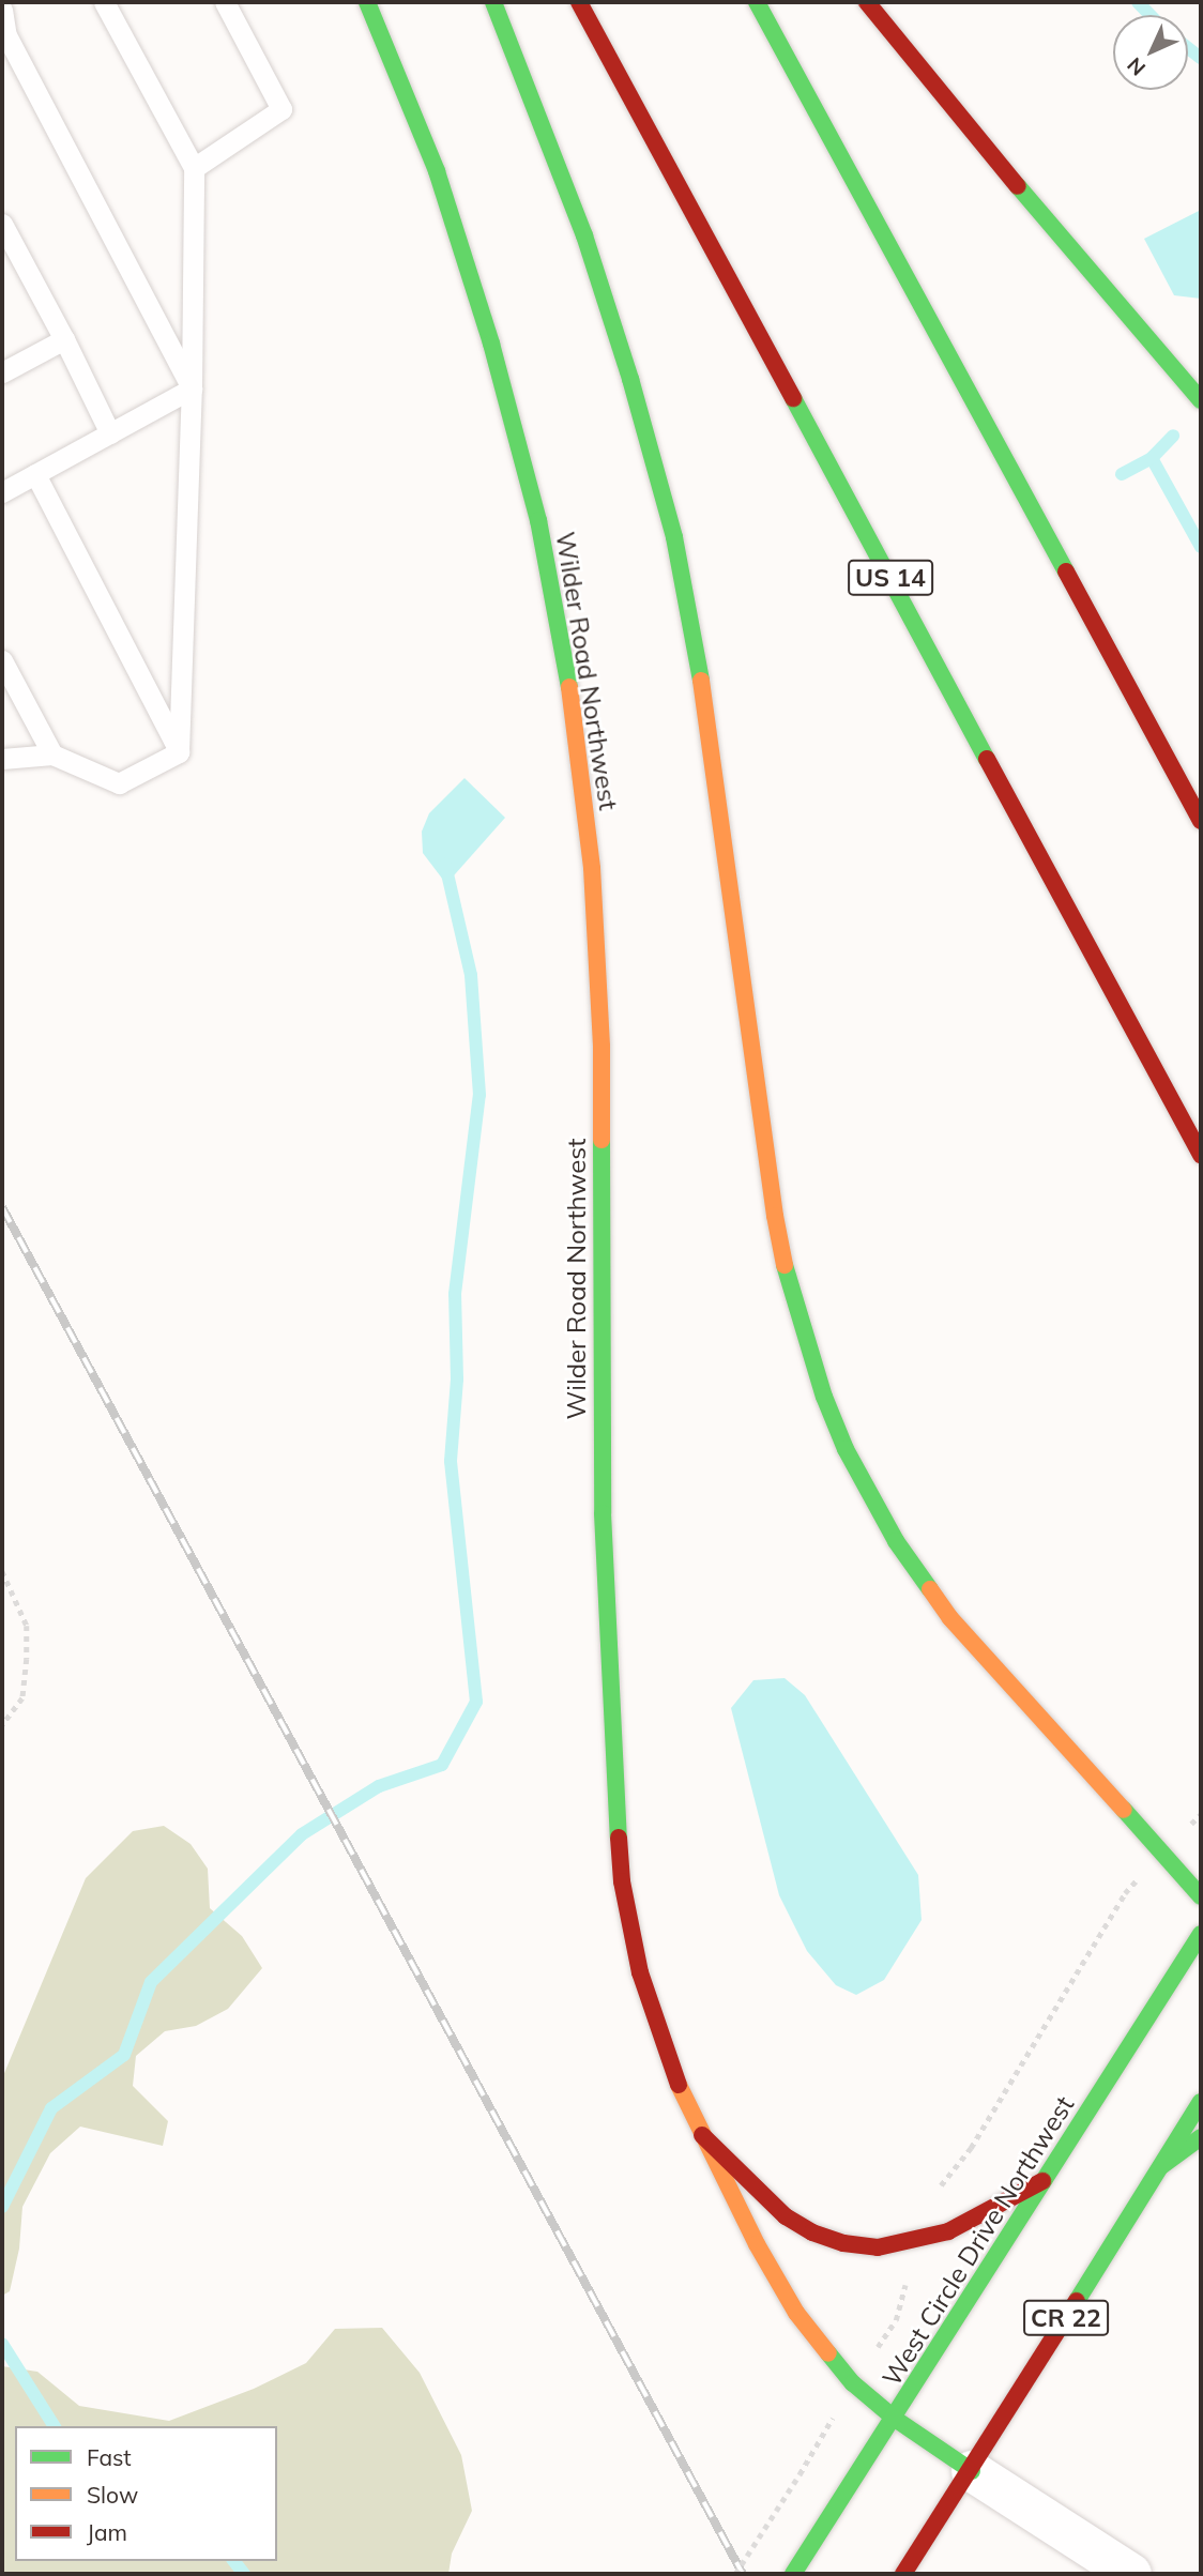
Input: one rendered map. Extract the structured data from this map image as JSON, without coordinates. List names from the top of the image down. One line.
{"streets":{"main road":["US 14","Wilder Road Northwest","West Circle Drive Northwest","CR 22"]},"crossings":[["Wilder Road Northwest","West Circle Drive Northwest"],["Wilder Road Northwest","CR 22"]],"legend":["Fast","Slow","Jam"],"north":"bottom left"}
